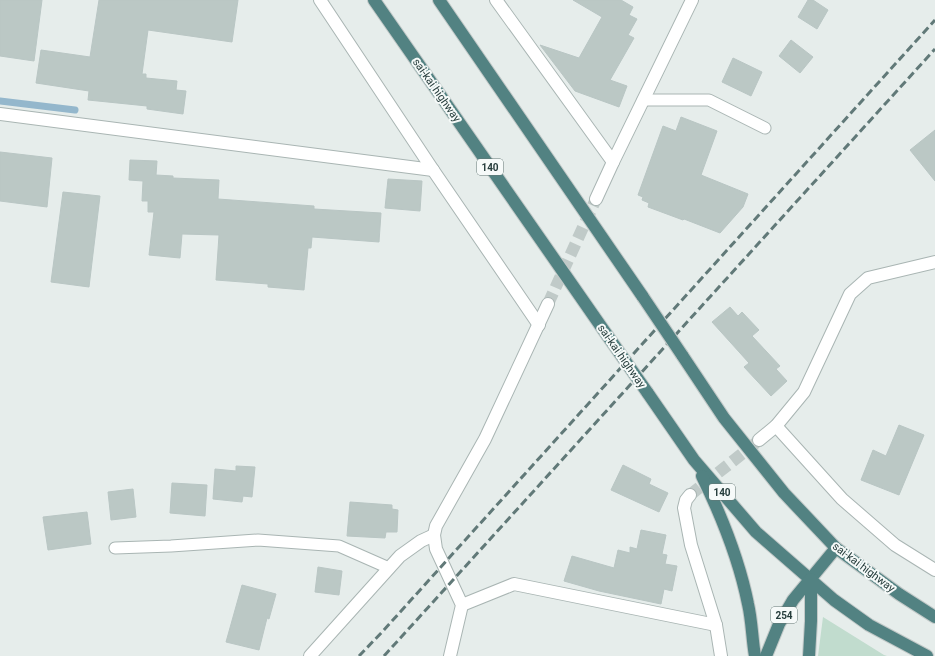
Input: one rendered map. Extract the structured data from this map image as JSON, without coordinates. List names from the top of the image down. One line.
{"streets":{"highway":["sai-kai highway","140","254"]},"crossings":[["sai-kai highway","254"]]}
